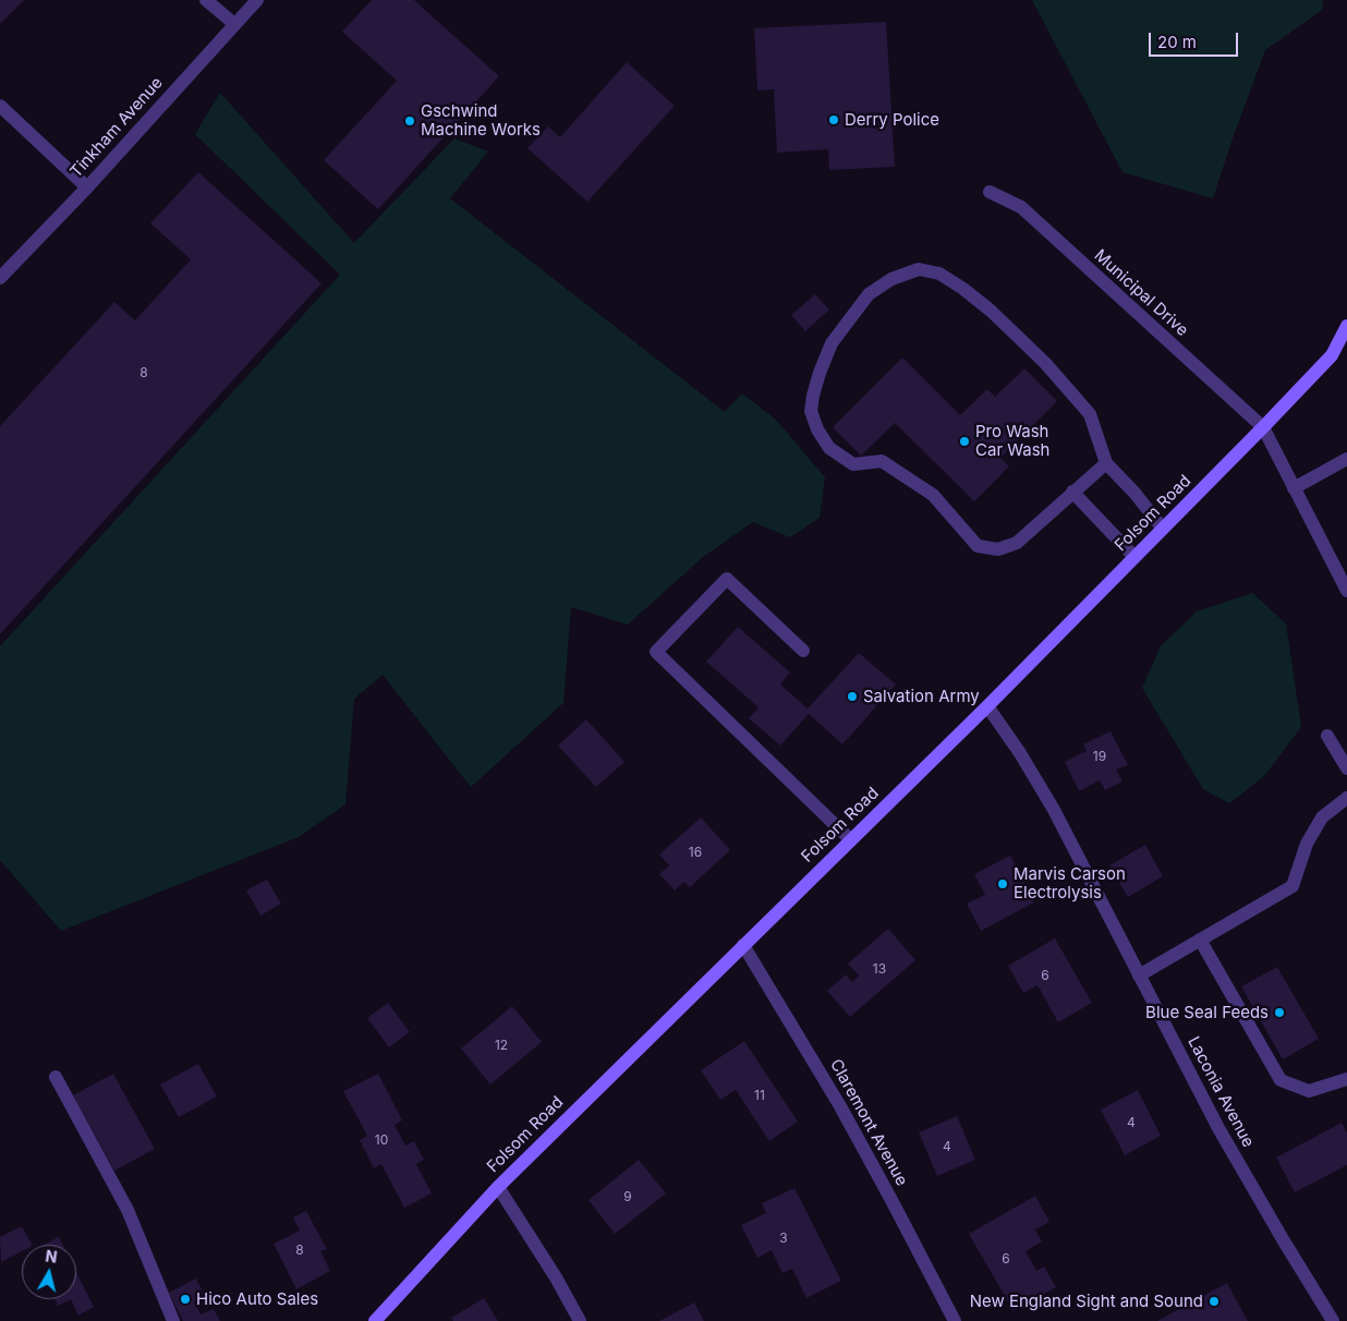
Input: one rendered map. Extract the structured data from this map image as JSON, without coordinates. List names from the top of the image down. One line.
{"streets":{"street":["Tinkham Avenue","Municipal Drive","Folsom Road","Laconia Avenue","Claremont Avenue"]},"crossings":[["Municipal Drive","Folsom Road"],["Folsom Road","Laconia Avenue"],["Folsom Road","Claremont Avenue"]],"places":["Derry Police","Gschwind Machine Works","Pro Wash Car Wash","Salvation Army","Marvis Carson Electrolysis","Blue Seal Feeds","Hico Auto Sales","New England Sight and Sound"],"house_numbers":["8","19","16","13","6","12","11","4","10","4","9","3","8","6"],"scale_bar":"20 m","north":"top"}
